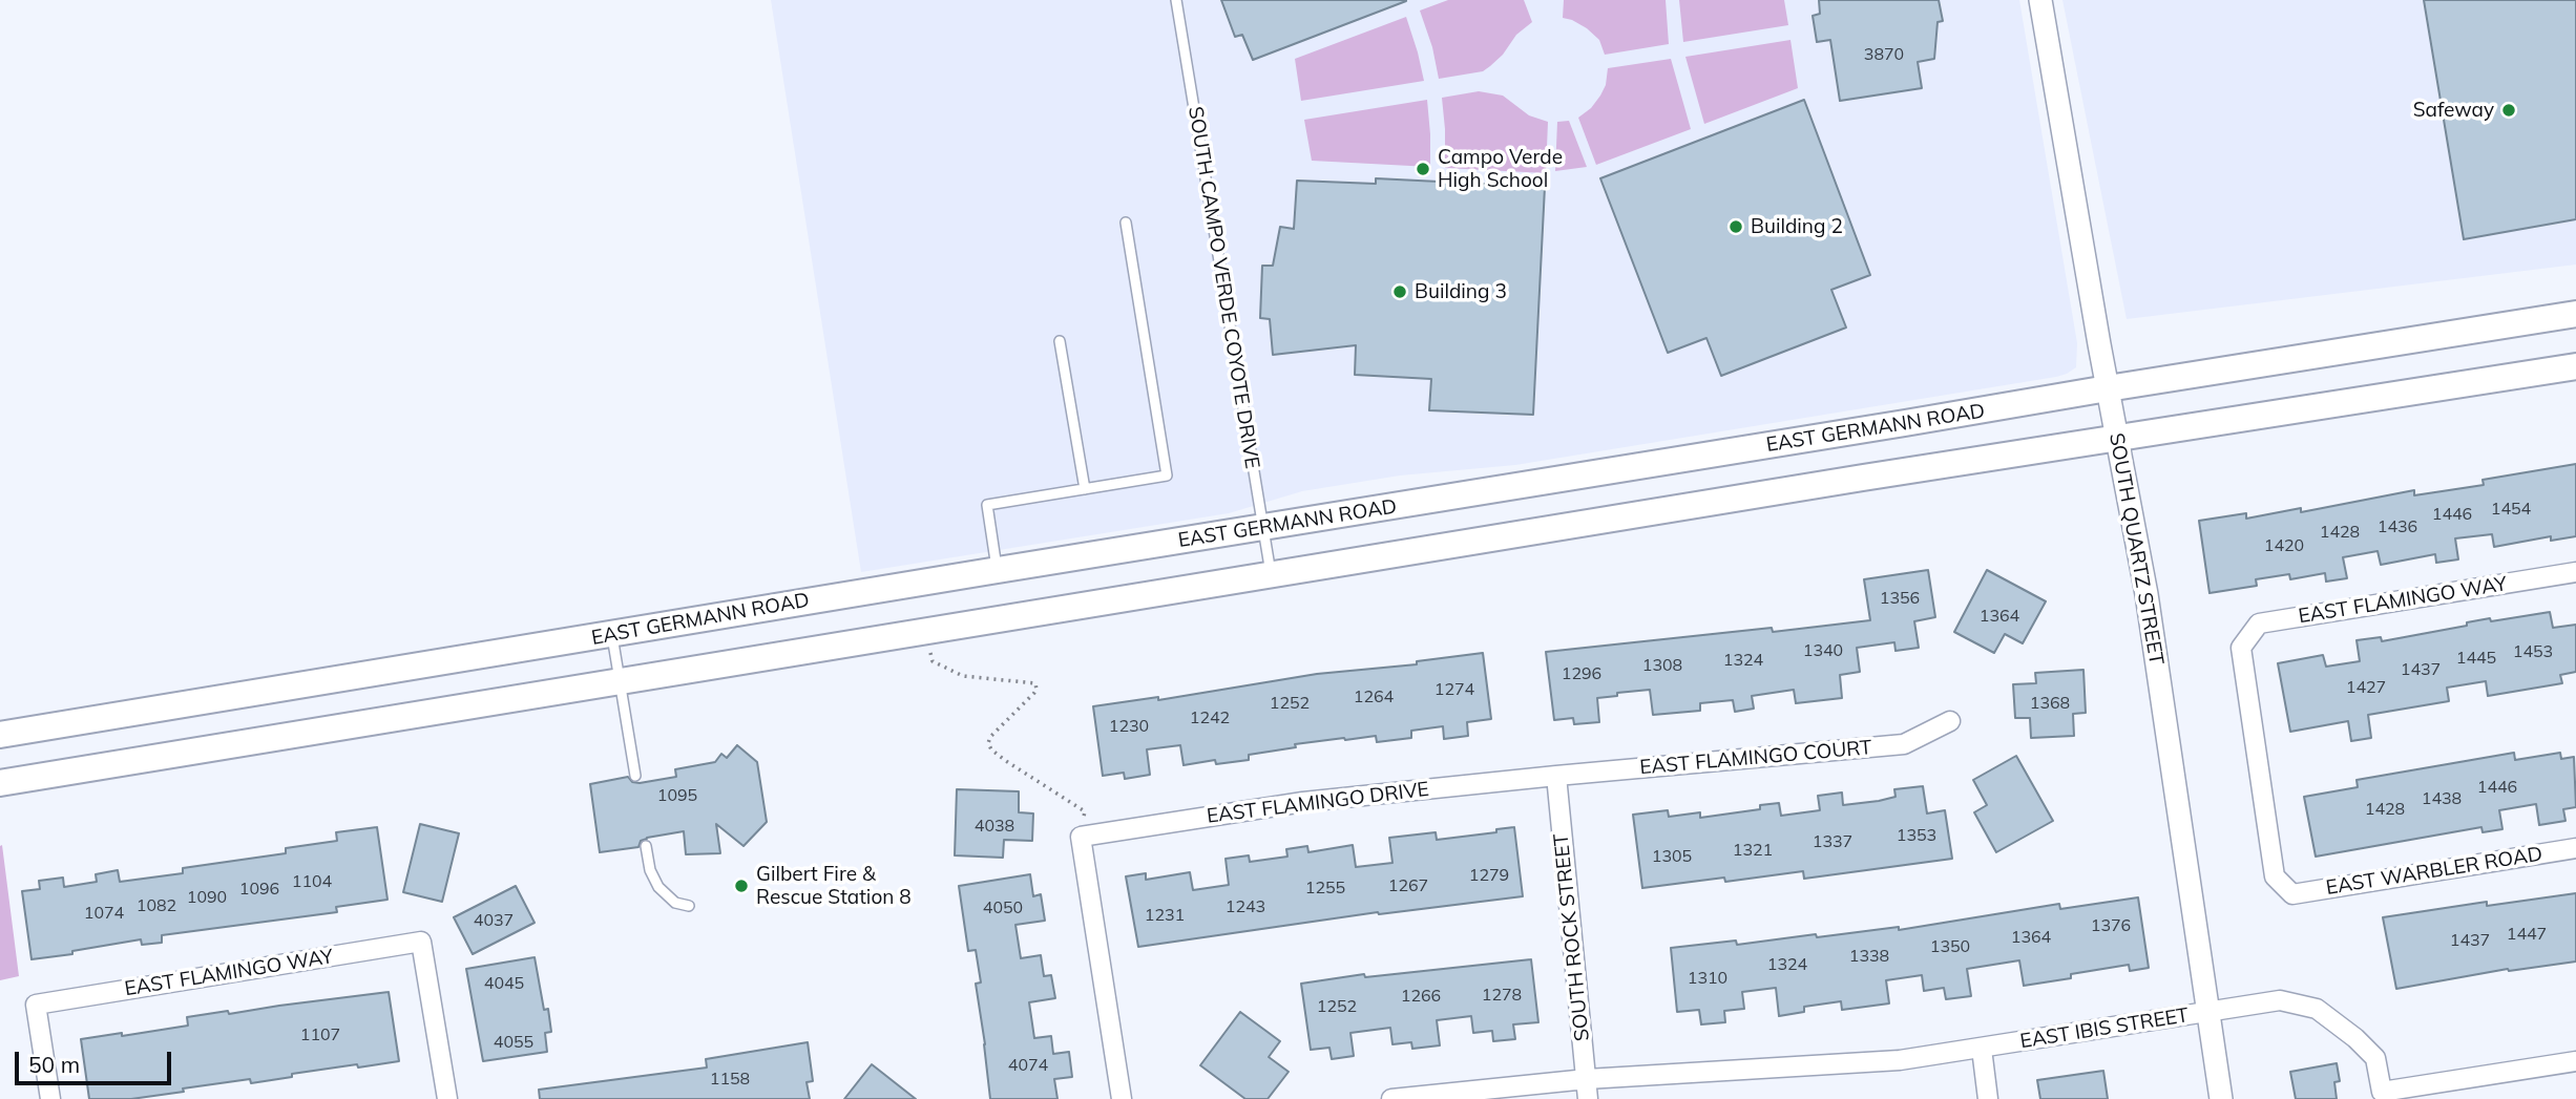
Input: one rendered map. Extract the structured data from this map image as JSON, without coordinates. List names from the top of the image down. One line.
{"streets":{"main road":["EAST GERMANN ROAD"],"street":["SOUTH QUARTZ STREET","EAST FLAMINGO WAY","EAST FLAMINGO COURT","EAST FLAMINGO DRIVE","EAST WARBLER ROAD","SOUTH ROCK STREET","EAST IBIS STREET"],"lane":["SOUTH CAMPO VERDE COYOTE DRIVE"]},"crossings":[["SOUTH CAMPO VERDE COYOTE DRIVE","EAST GERMANN ROAD"],["EAST GERMANN ROAD","SOUTH QUARTZ STREET"],["SOUTH QUARTZ STREET","EAST IBIS STREET"],["EAST FLAMINGO WAY","EAST WARBLER ROAD"],["EAST FLAMINGO COURT","EAST FLAMINGO DRIVE"],["EAST FLAMINGO COURT","SOUTH ROCK STREET"],["EAST FLAMINGO DRIVE","SOUTH ROCK STREET"],["SOUTH ROCK STREET","EAST IBIS STREET"]],"places":["Safeway","Campo Verde High School","Building 2","Building 3","Gilbert Fire & Rescue Station 8"],"house_numbers":["3870","1454","1446","1436","1428","1420","1356","1364","1340","1453","1445","1324","1308","1437","1296","1427","1274","1264","1252","1368","1242","1230","1446","1095","1438","1428","4038","1353","1337","1321","1305","1279","1104","1267","1255","1096","1090","1082","1243","4050","1074","1231","4037","1376","1447","1364","1437","1350","1338","1324","1310","4045","1278","1266","1252","1107","4055","4074","1158"],"scale_bar":"50 m"}
